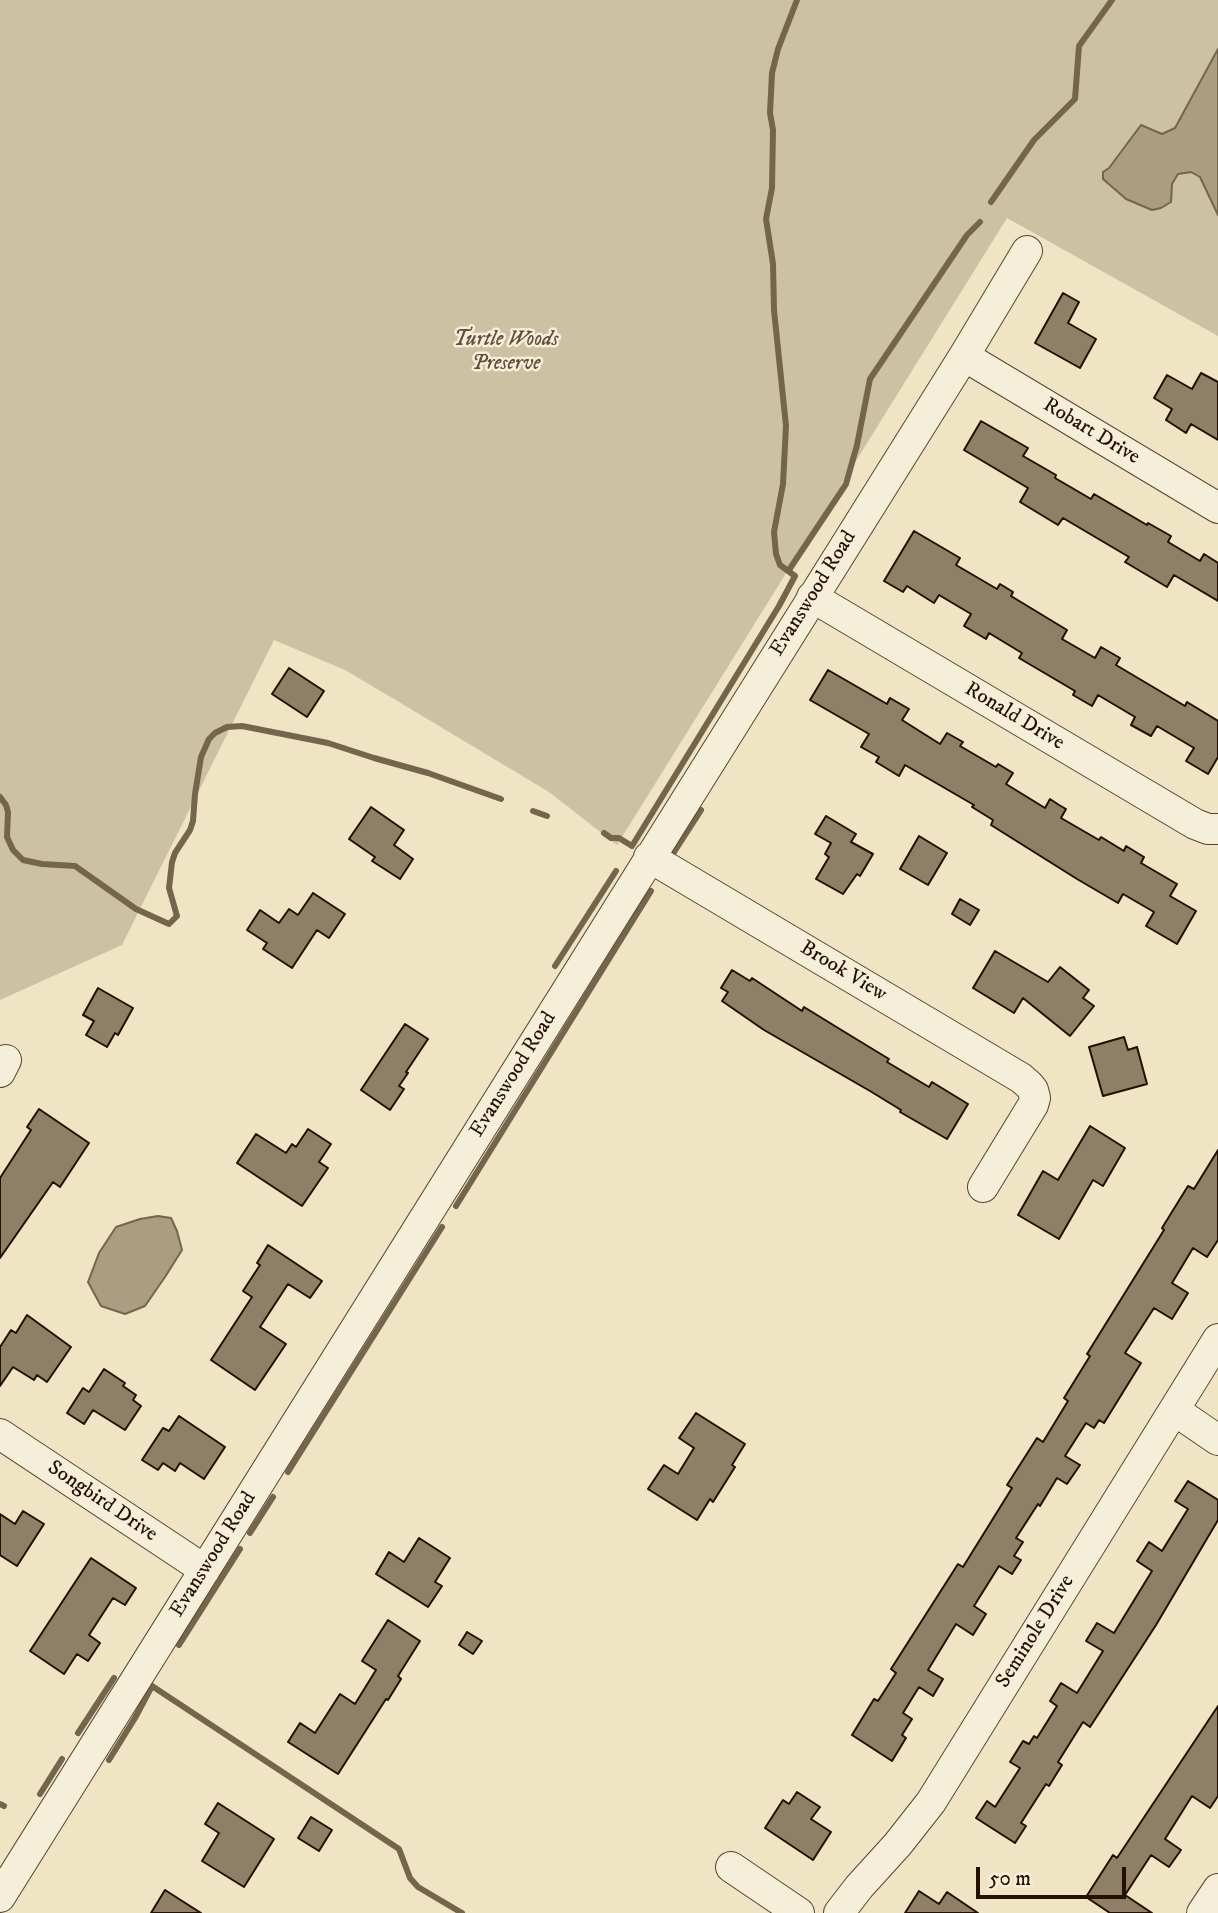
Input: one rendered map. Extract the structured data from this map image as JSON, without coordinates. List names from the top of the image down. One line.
{"streets":{"street":["Robart Drive","Evanswood Road","Ronald Drive","Brook View","Songbird Drive","Seminole Drive"]},"crossings":[["Robart Drive","Evanswood Road"],["Evanswood Road","Ronald Drive"],["Evanswood Road","Brook View"],["Evanswood Road","Songbird Drive"]],"parks":["Turtle Woods Preserve"],"scale_bar":"50 m"}
